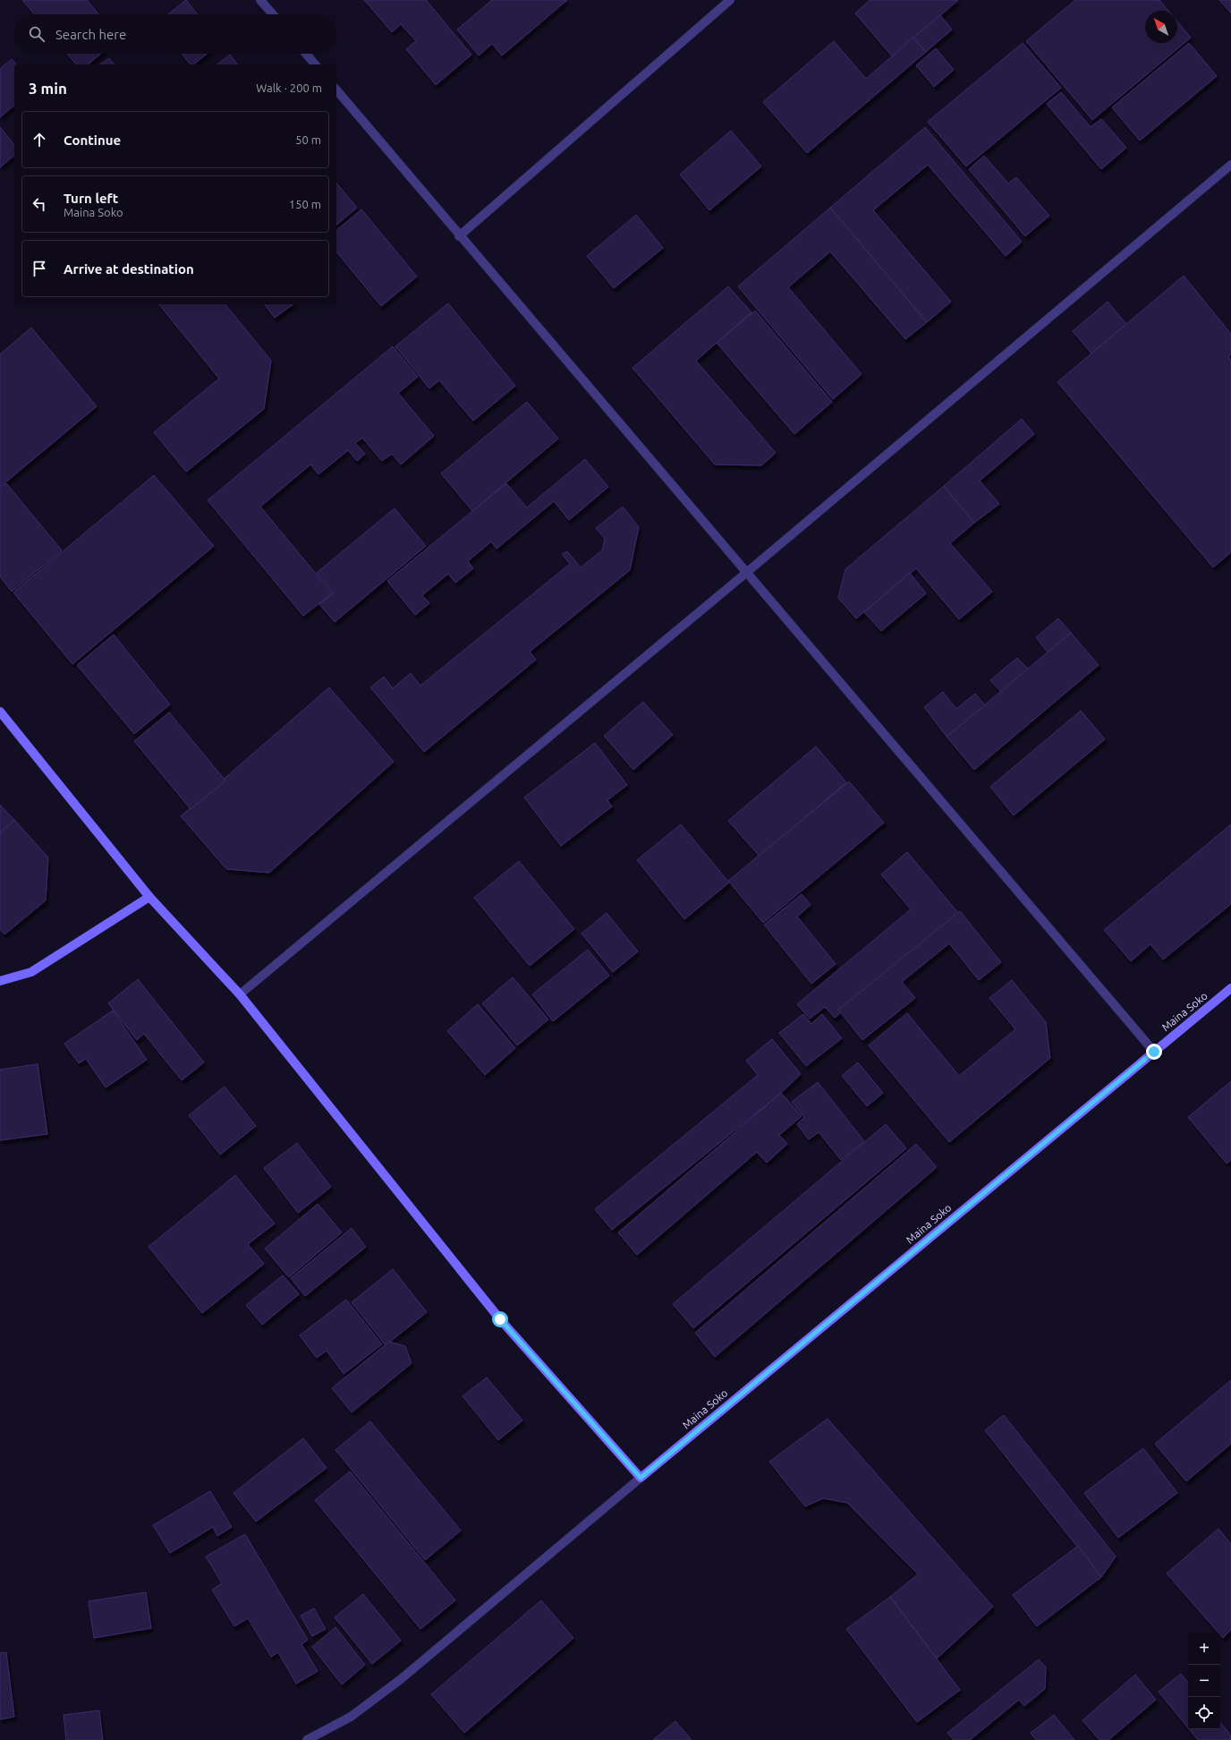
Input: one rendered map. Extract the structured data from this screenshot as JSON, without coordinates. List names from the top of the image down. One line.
{"streets":{"street":["Maina Soko"]},"north":"top left","page":{"search":"Search here","heading":["3 min","Walk · 200 m"],"list":[["Continue","50 m"],["Turn left","Maina Soko","150 m"],"Arrive at destination"],"map_buttons":["+","−"]}}
